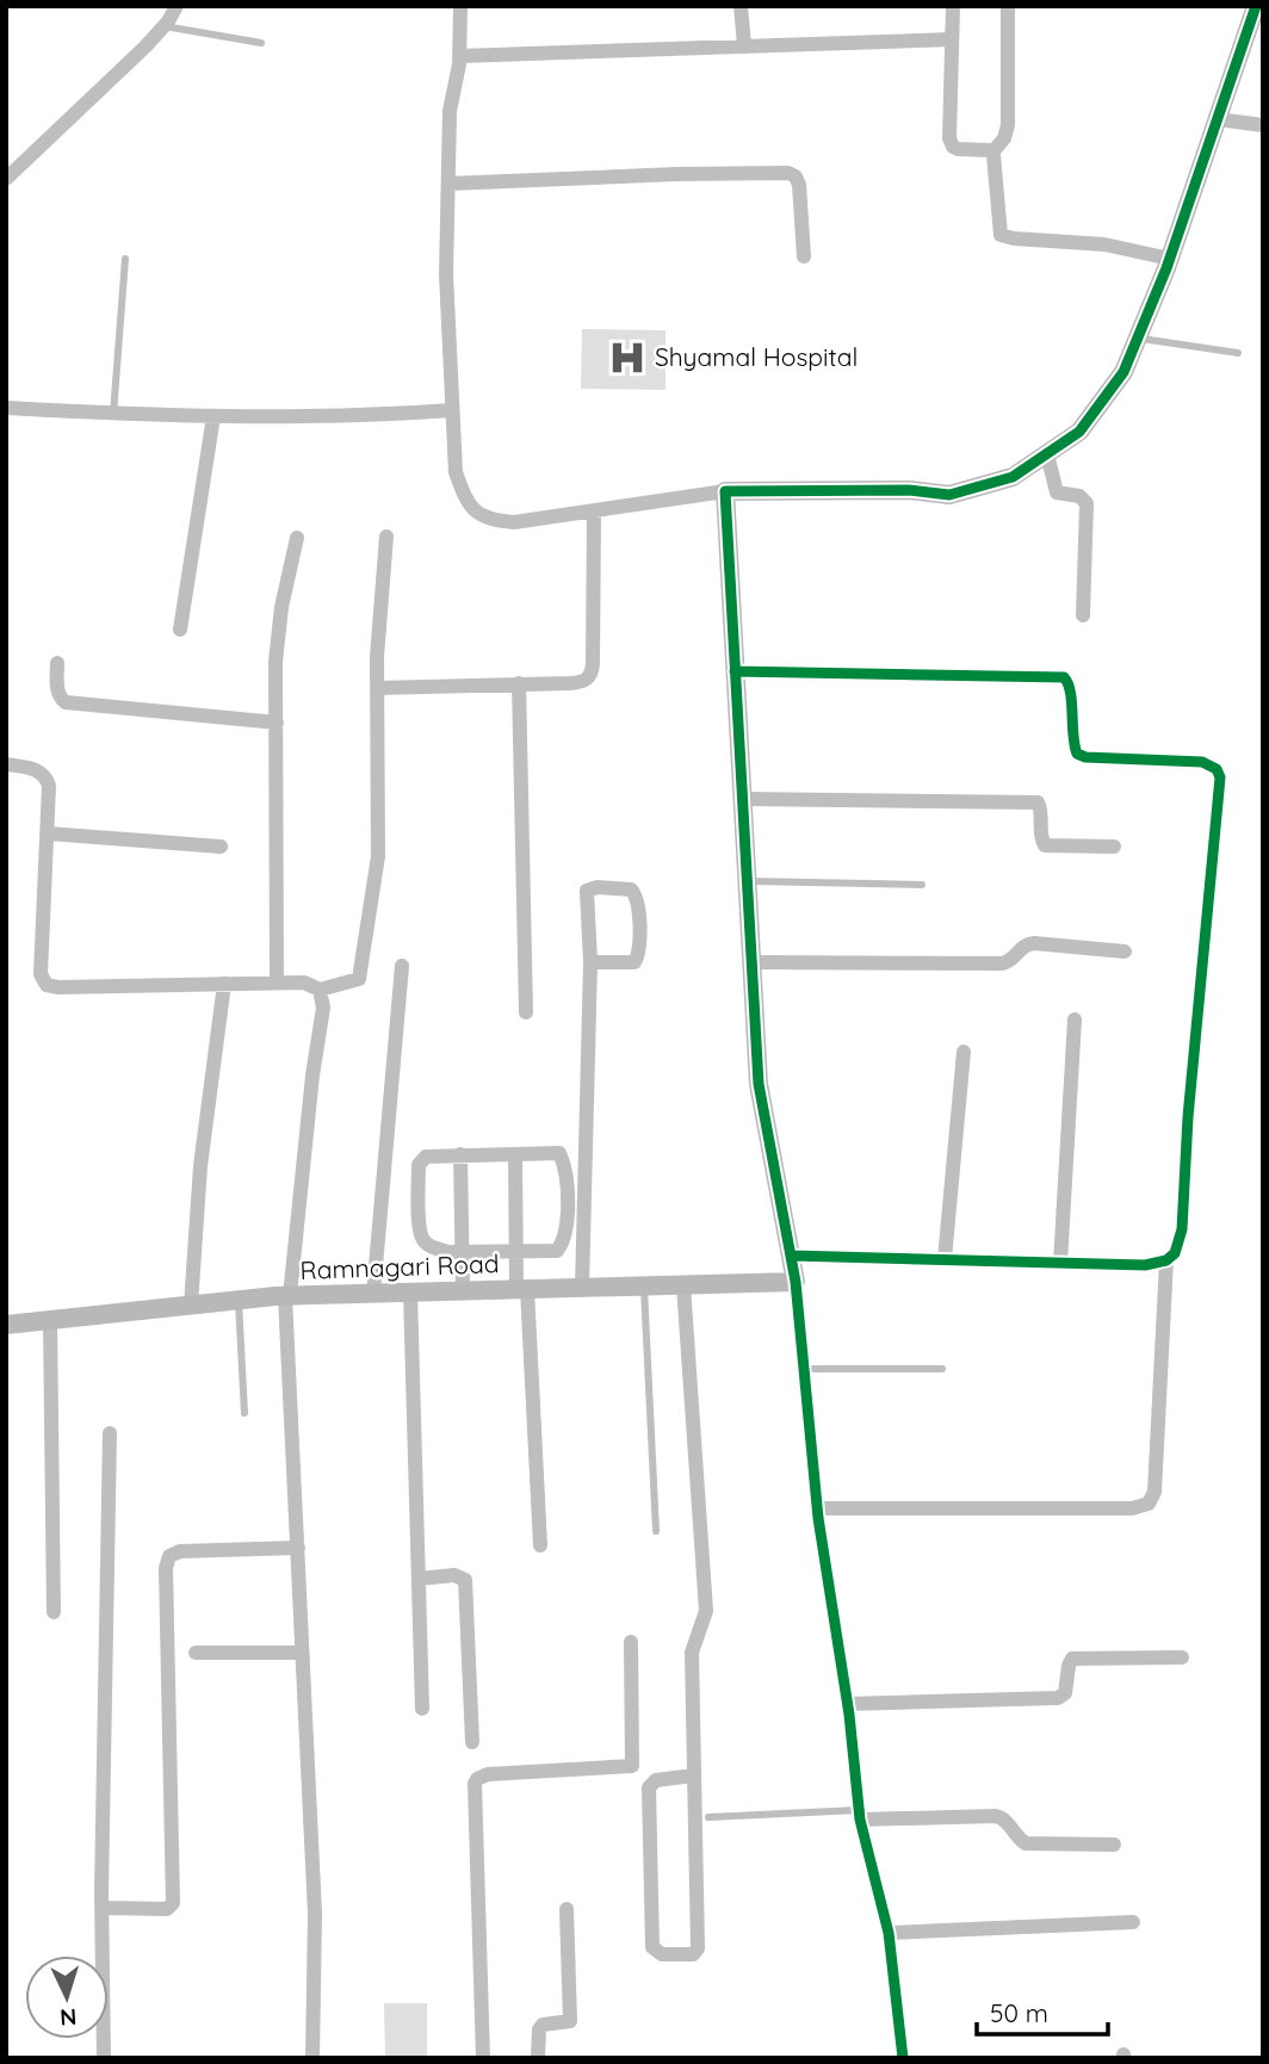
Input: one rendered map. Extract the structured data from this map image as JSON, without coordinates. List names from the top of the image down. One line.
{"streets":{"street":["Ramnagari Road"]},"places":{"hospital":["Shyamal Hospital"]},"scale_bar":"50 m","north":"bottom"}
